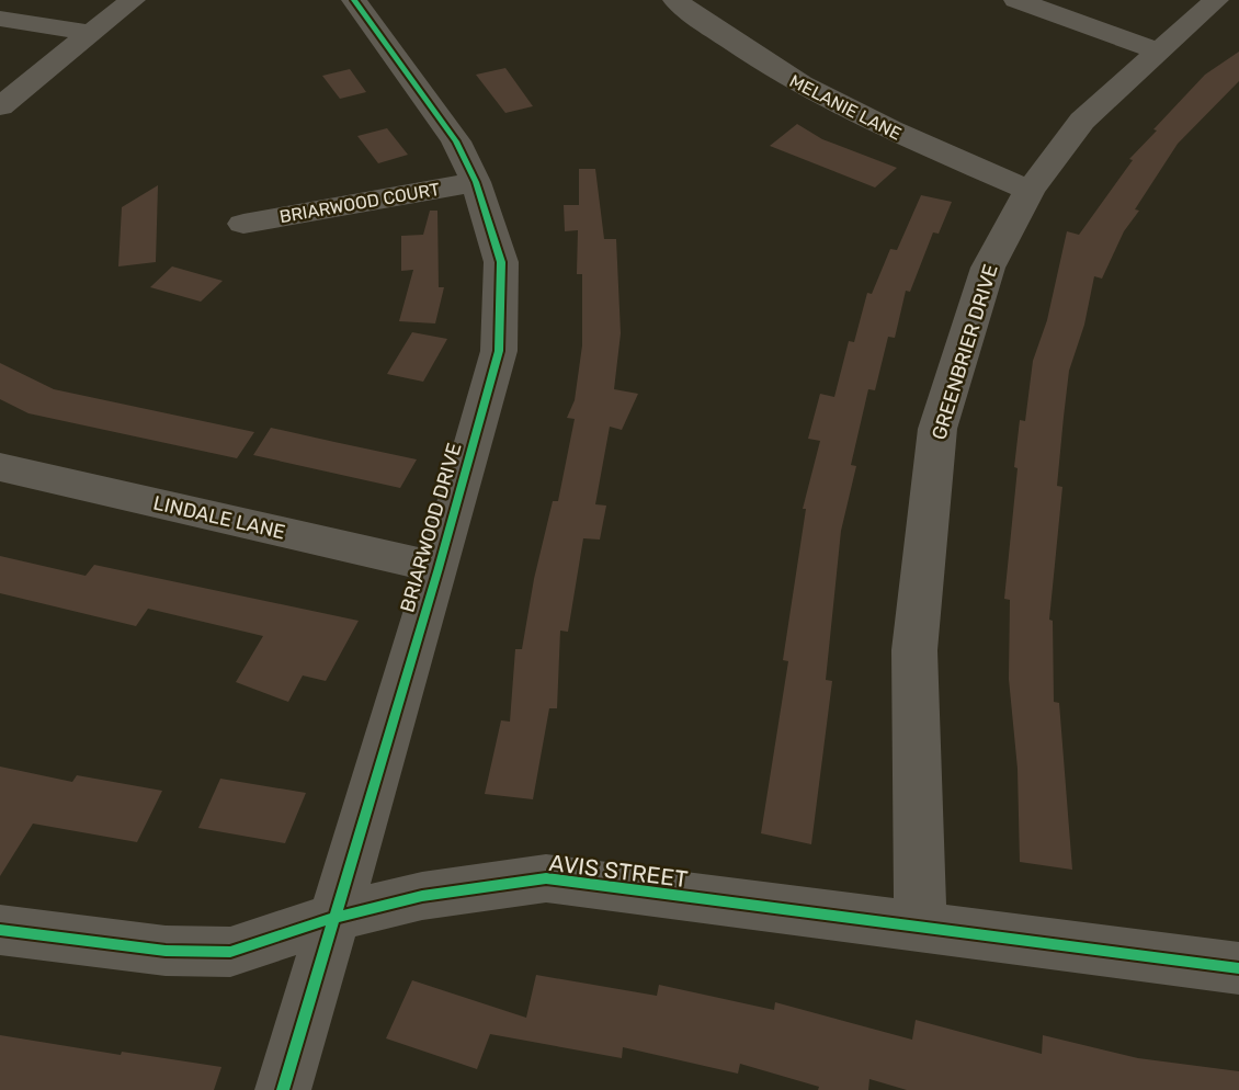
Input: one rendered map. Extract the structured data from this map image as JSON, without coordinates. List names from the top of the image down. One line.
{"streets":{"street":["MELANIE LANE","BRIARWOOD COURT","GREENBRIER DRIVE","LINDALE LANE","BRIARWOOD DRIVE","AVIS STREET"]},"crossings":[["MELANIE LANE","GREENBRIER DRIVE"],["BRIARWOOD COURT","BRIARWOOD DRIVE"],["GREENBRIER DRIVE","AVIS STREET"],["LINDALE LANE","BRIARWOOD DRIVE"],["BRIARWOOD DRIVE","AVIS STREET"]]}
